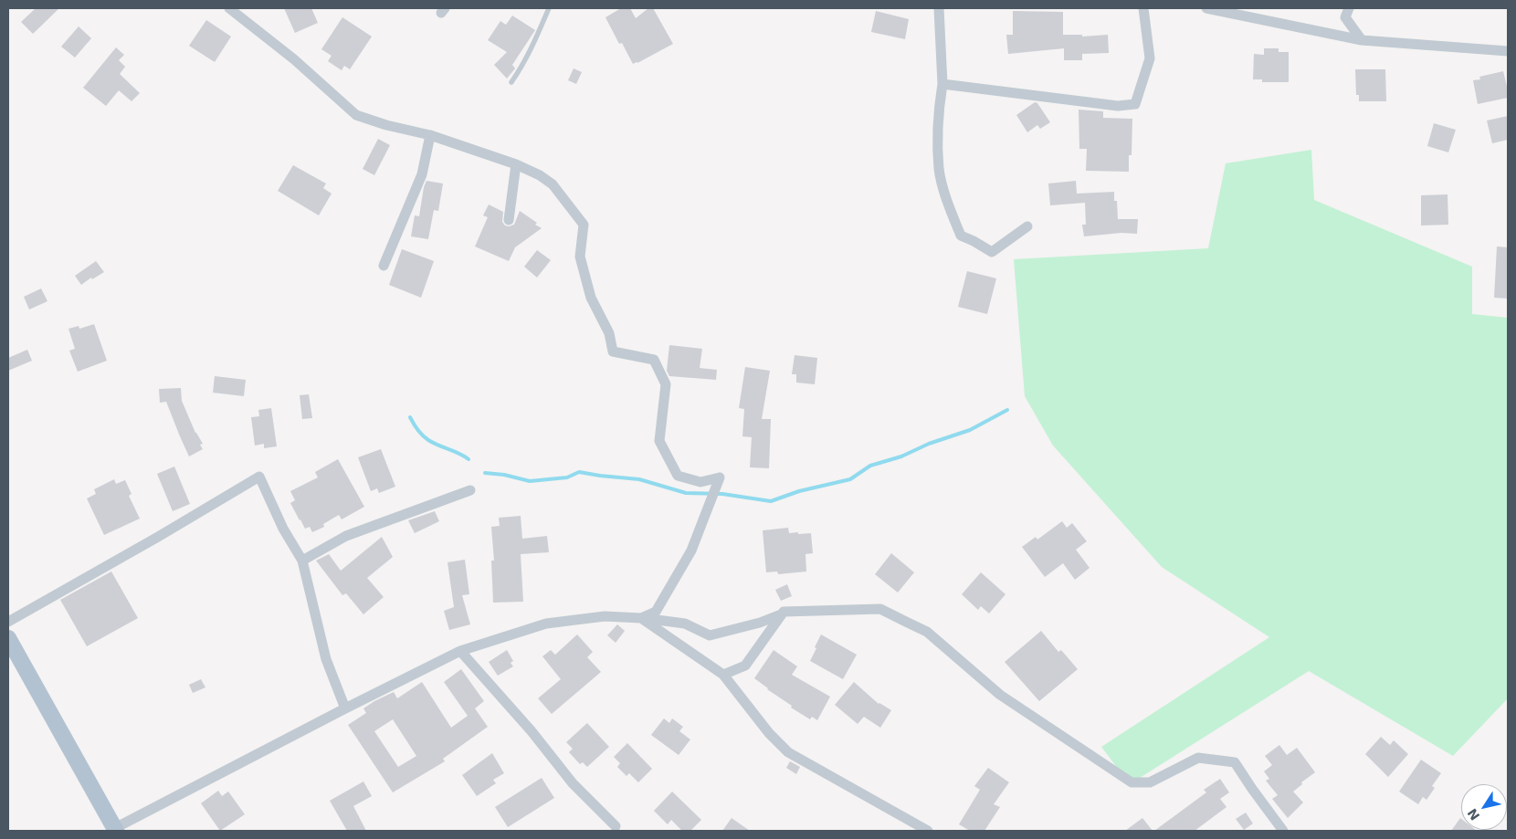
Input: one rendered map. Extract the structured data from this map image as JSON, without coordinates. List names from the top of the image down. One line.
{"north":"bottom left"}
